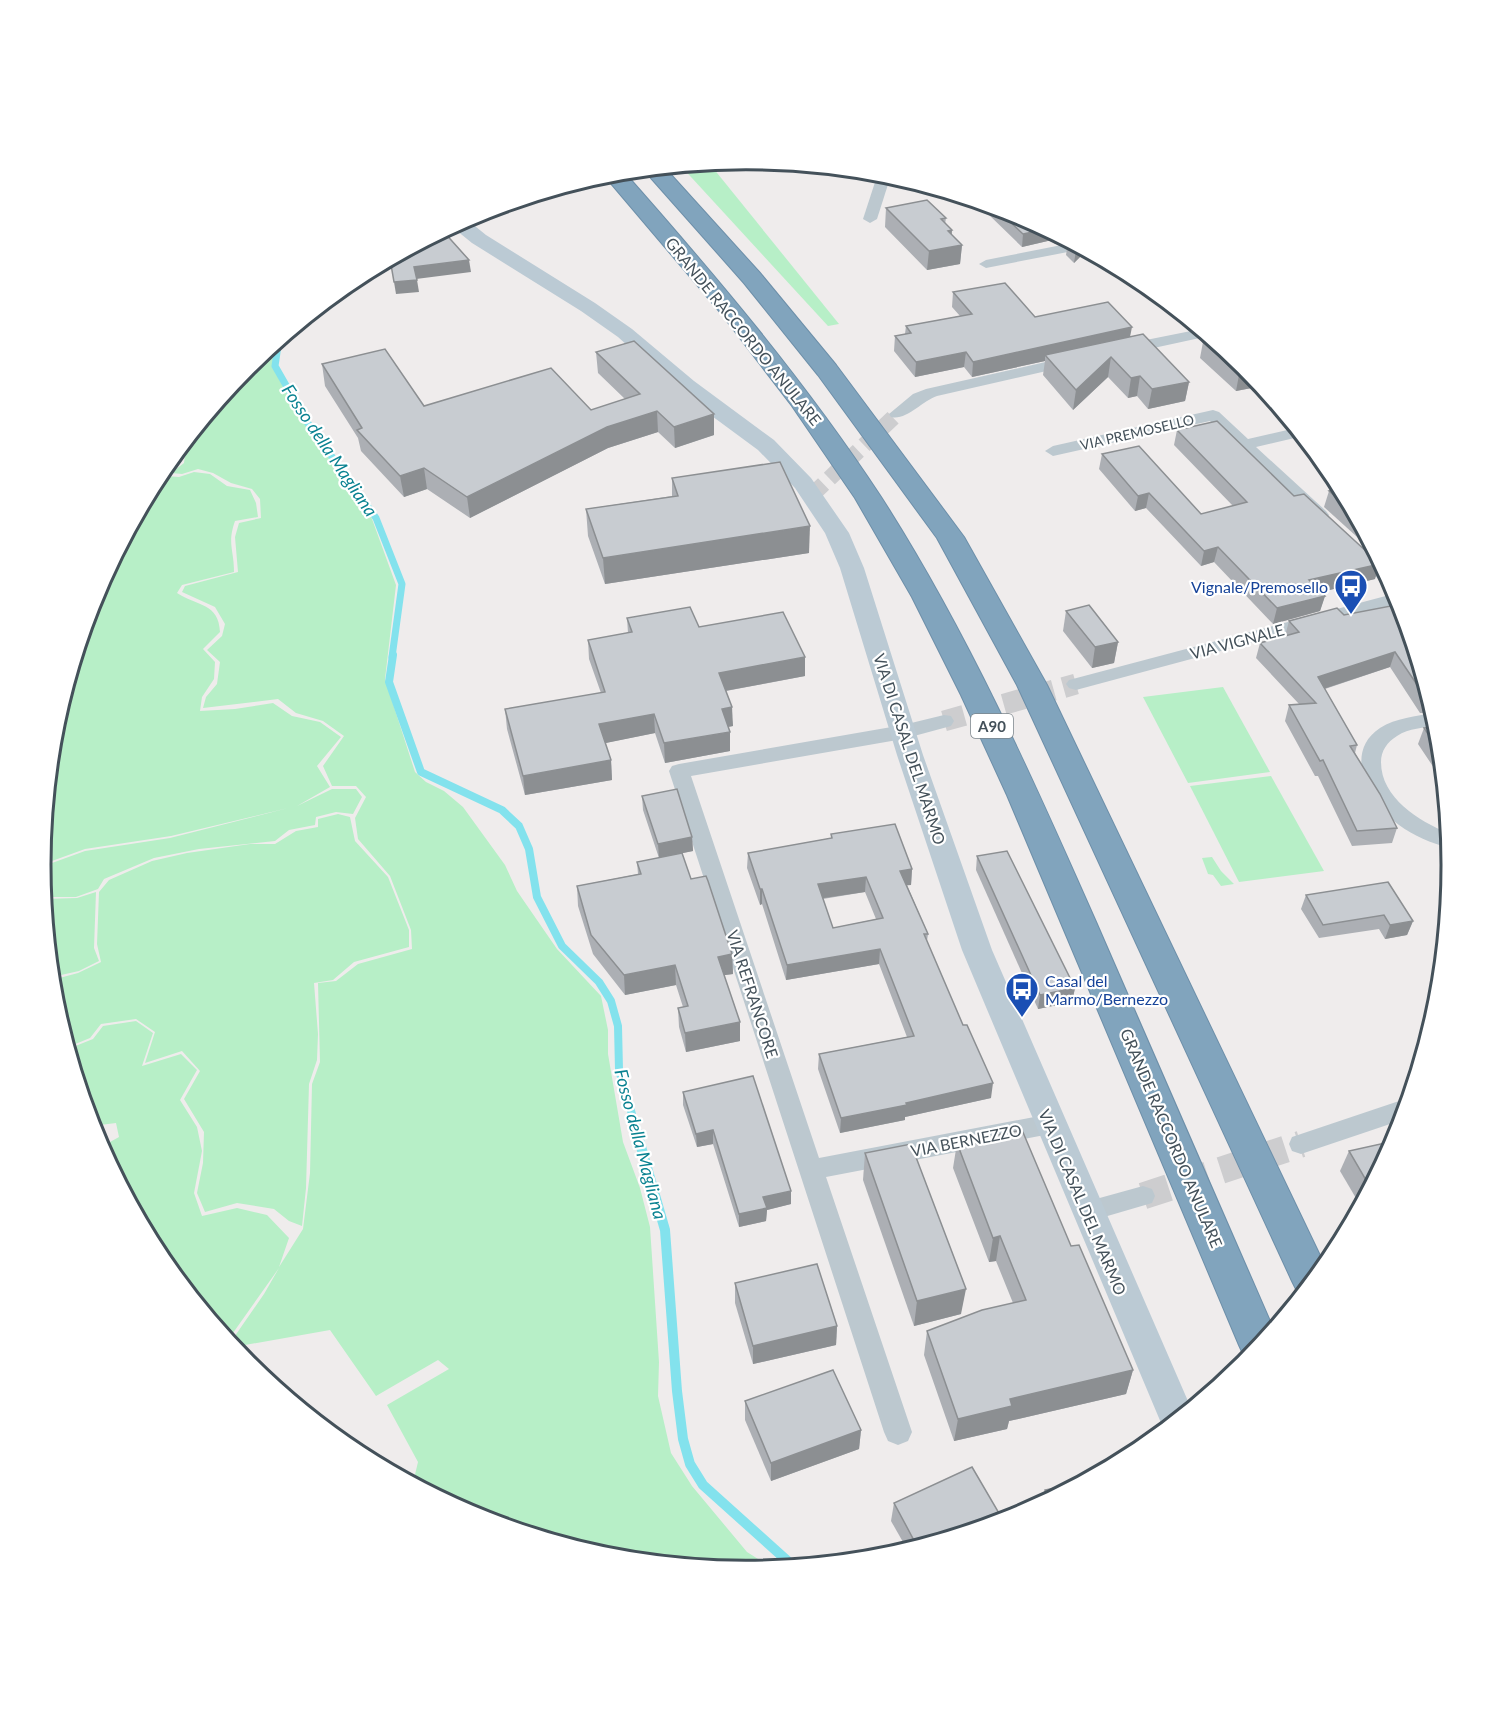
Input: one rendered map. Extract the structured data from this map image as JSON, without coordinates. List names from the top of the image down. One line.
{"streets":{"highway":["GRANDE RACCORDO ANULARE","A90"],"main road":["VIA DI CASAL DEL MARMO"],"street":["VIA PREMOSELLO","VIA VIGNALE","VIA REFRANCORE","VIA BERNEZZO"]},"crossings":[["VIA DI CASAL DEL MARMO","VIA REFRANCORE"],["VIA DI CASAL DEL MARMO","VIA BERNEZZO"],["VIA REFRANCORE","VIA BERNEZZO"]],"water":["Fosso della Magliana"],"places":{"bus stop":["Vignale/Premosello","Casal del Marmo/Bernezzo"]}}
